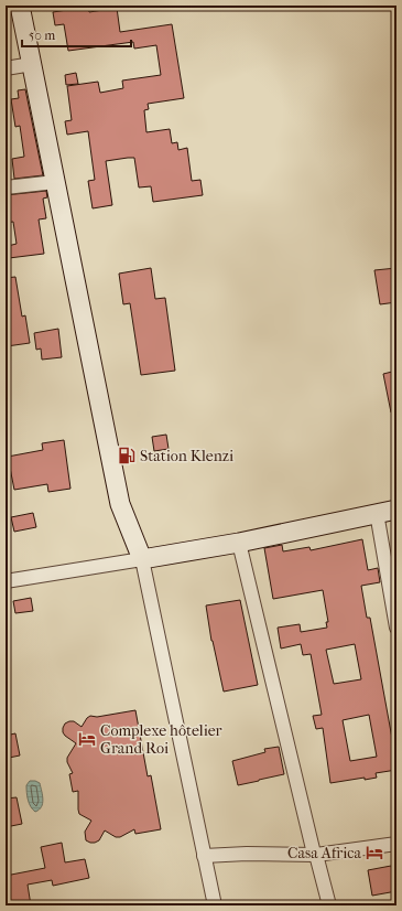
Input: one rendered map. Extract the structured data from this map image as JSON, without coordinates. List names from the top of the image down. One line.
{"places":{"fuel station":["Station Klenzi"],"hotel":["Complexe hôtelier Grand Roi","Casa Africa"]},"scale_bar":"50 m"}
